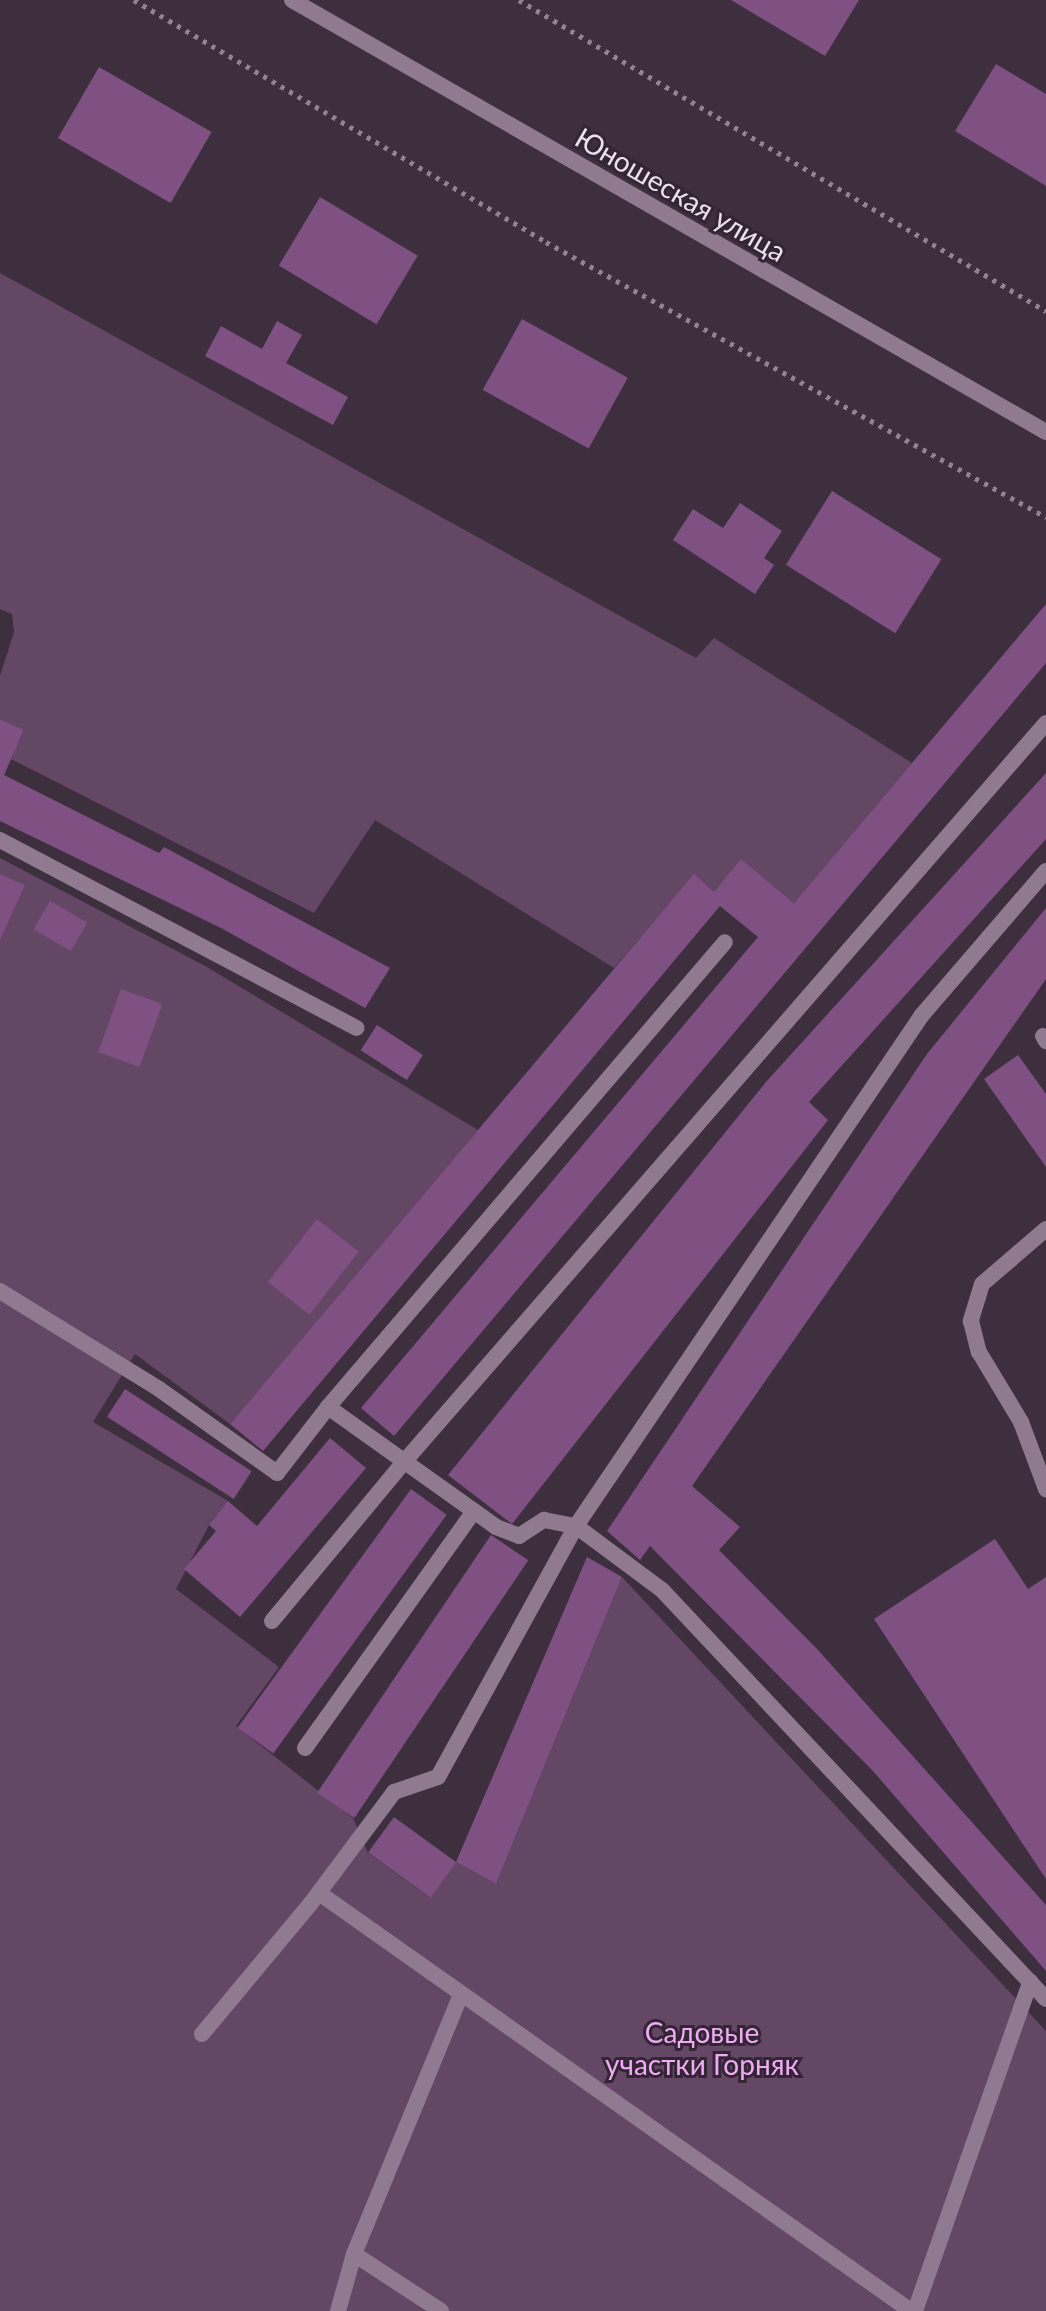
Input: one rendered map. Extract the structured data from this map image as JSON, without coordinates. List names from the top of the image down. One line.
{"streets":{"street":["Юношеская улица"]},"parks":["Садовые участки Горняк"]}
